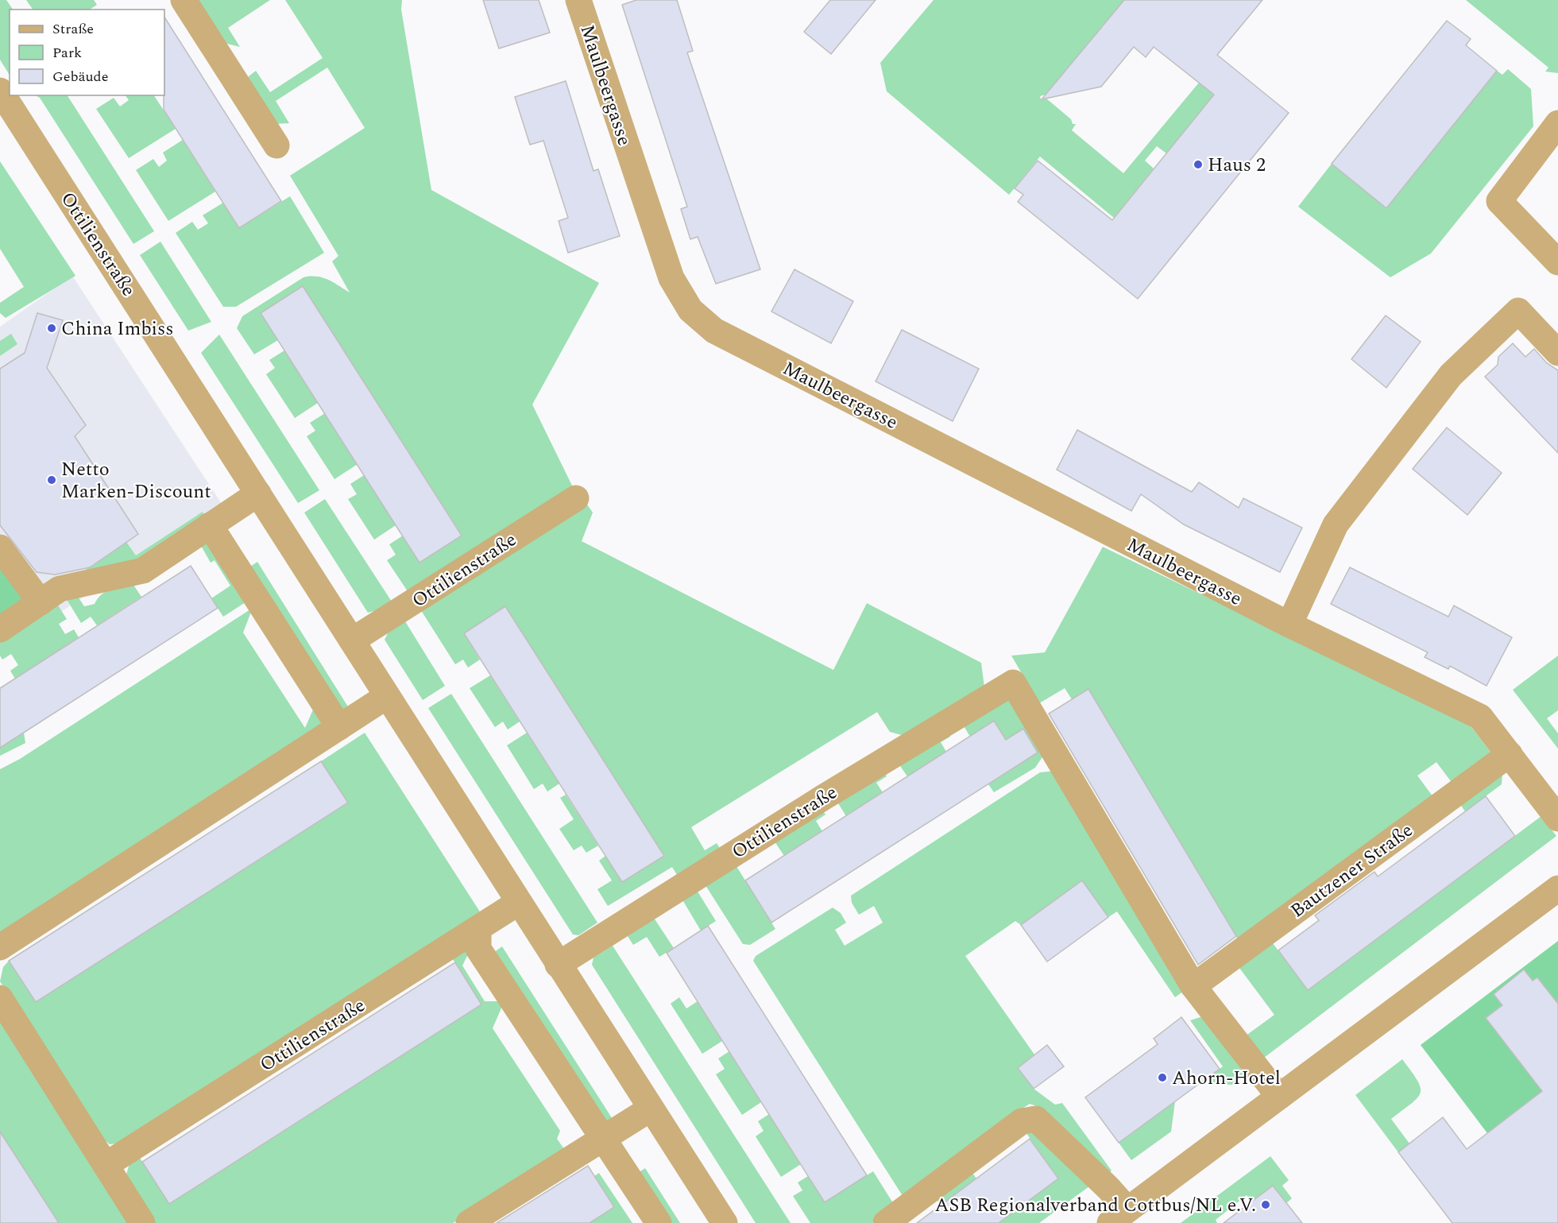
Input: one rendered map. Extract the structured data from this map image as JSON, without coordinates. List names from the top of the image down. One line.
{"streets":{"street":["Maulbeergasse","Ottilienstraße","Bautzener Straße"]},"crossings":[["Maulbeergasse","Bautzener Straße"],["Ottilienstraße","Bautzener Straße"]],"places":["Haus 2","China Imbiss","Netto Marken-Discount","Ahorn-Hotel","ASB Regionalverband Cottbus/NL e.V."],"legend":["Straße","Park","Gebäude"]}
